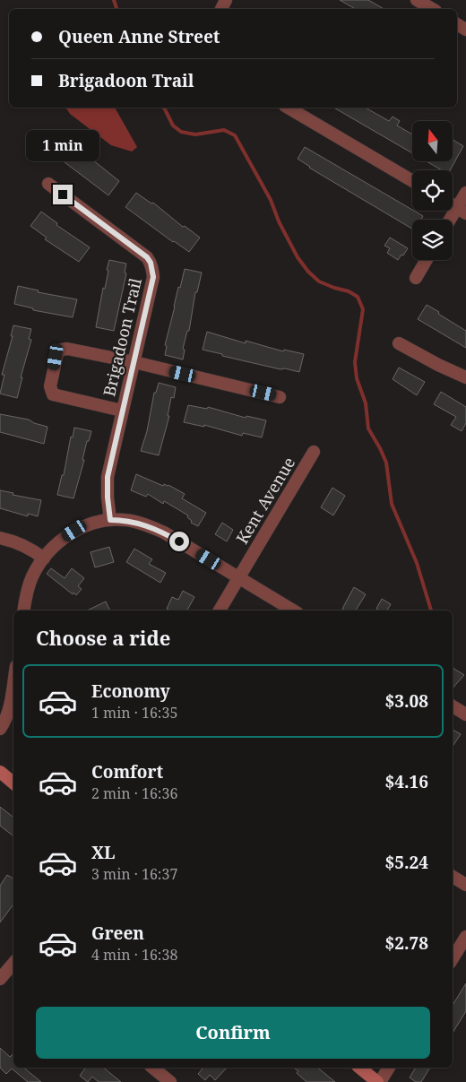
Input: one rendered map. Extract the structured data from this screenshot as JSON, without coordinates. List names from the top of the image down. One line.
{"streets":{"street":["Brigadoon Trail","Kent Avenue"]},"north":"top","page":{"banner":["Queen Anne Street","Brigadoon Trail"],"bubble":"1 min","heading":"Choose a ride","list":[{"name":"Economy","note":"1 min · 16:35","value":"$3.08"},{"name":"Comfort","note":"2 min · 16:36","value":"$4.16"},{"name":"XL","note":"3 min · 16:37","value":"$5.24"},{"name":"Green","note":"4 min · 16:38","value":"$2.78"}],"buttons":"Confirm"}}
